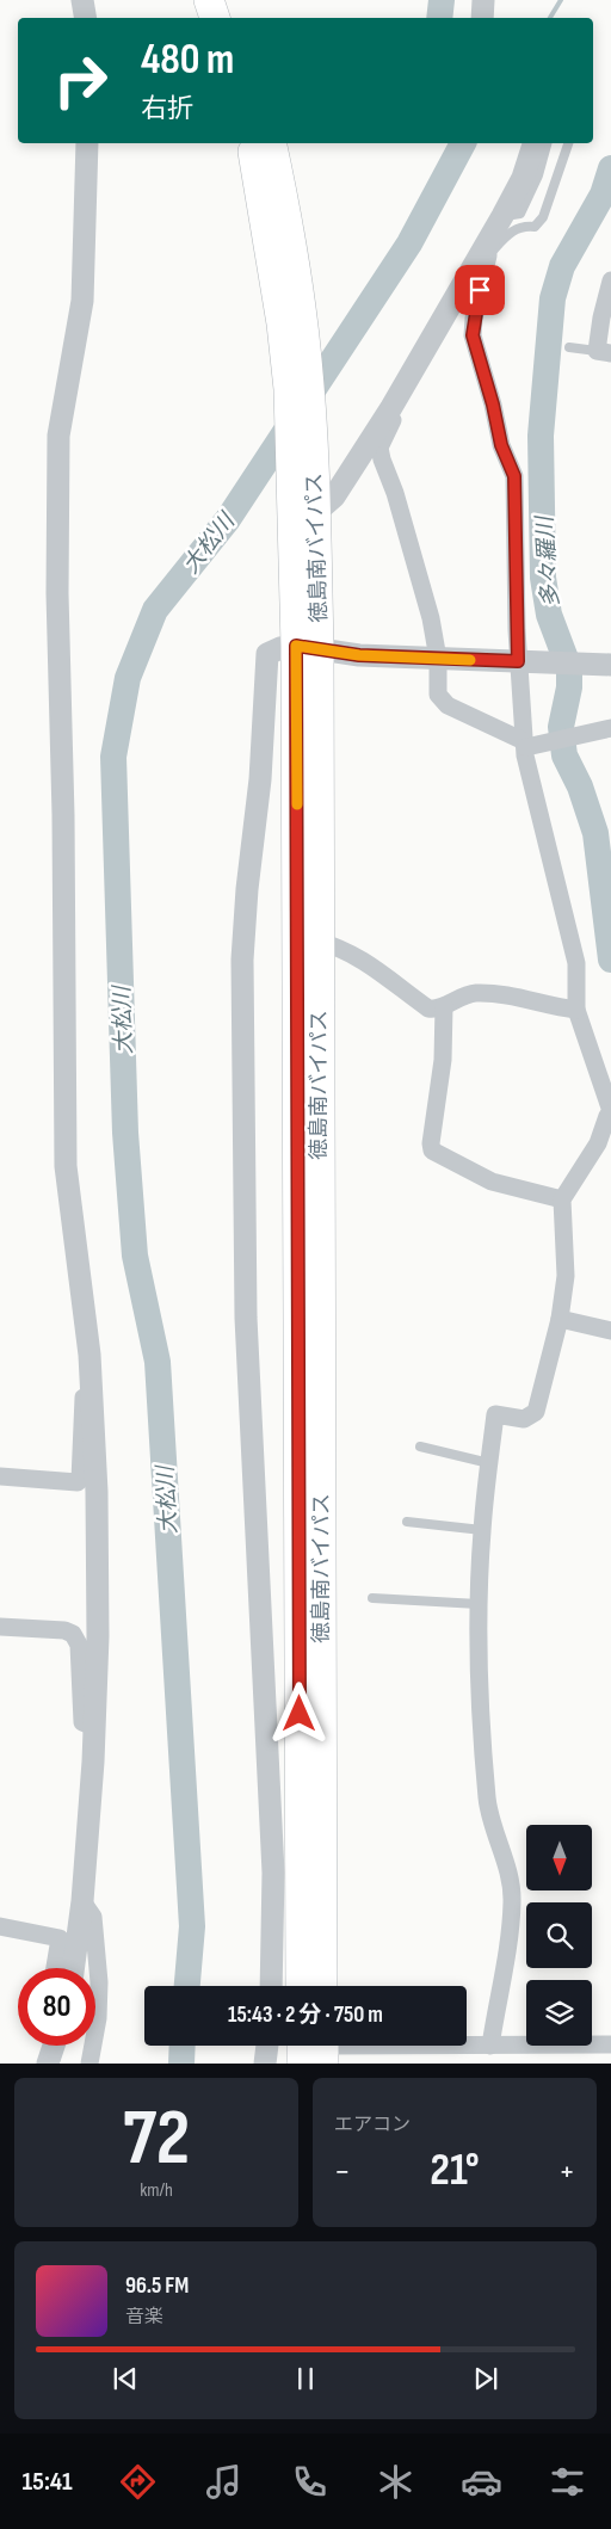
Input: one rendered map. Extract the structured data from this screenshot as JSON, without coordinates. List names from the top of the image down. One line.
{"streets":{"highway":["徳島南バイパス"]},"water":["大松川","多々羅川"],"north":"bottom","page":{"turn":["480 m","右折"],"limit":"80","trip":"15:43 · 2 分 · 750 m","tile":[["72","km/h"],"エアコン"],"heat":["−","21°","+"],"song":["96.5 FM","音楽"],"tabs":"15:41"}}
